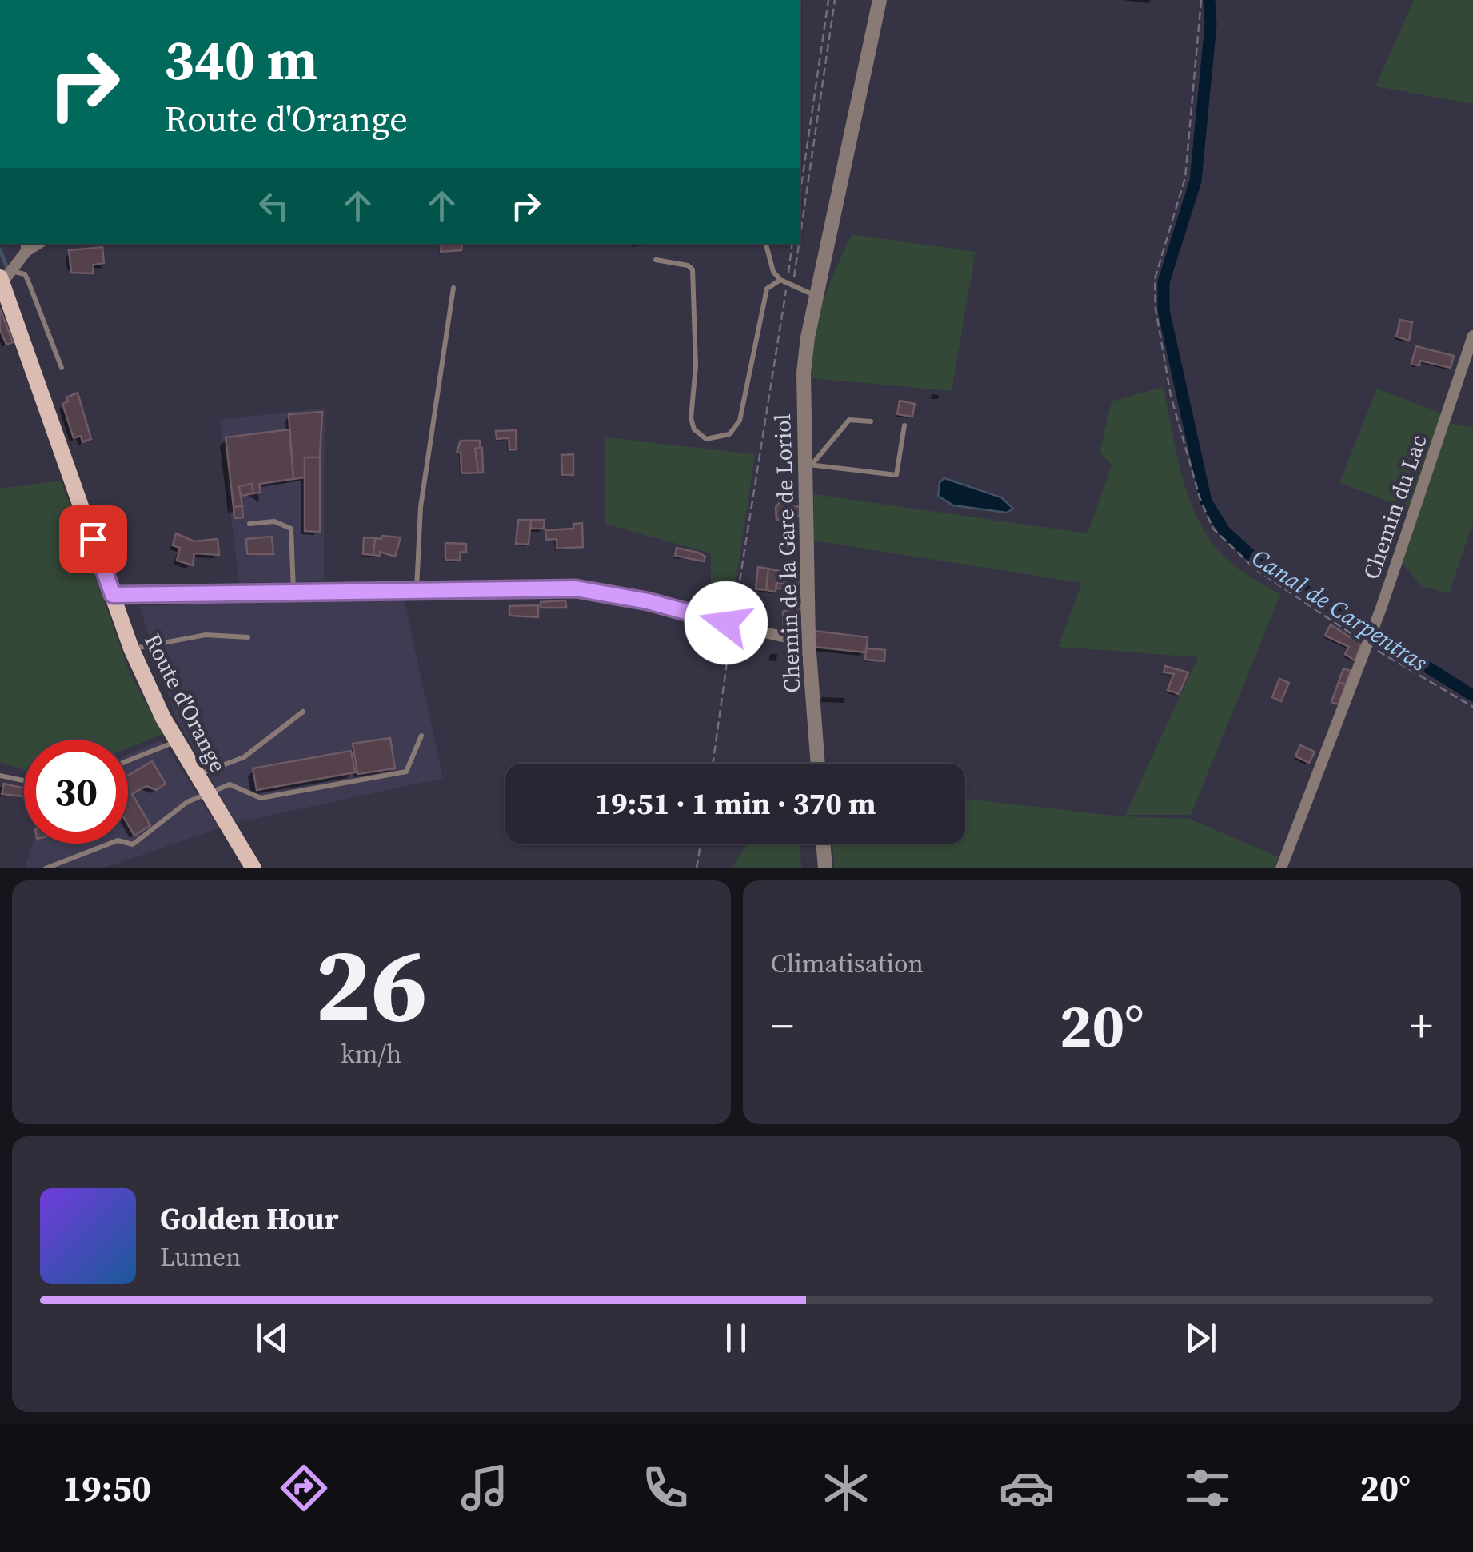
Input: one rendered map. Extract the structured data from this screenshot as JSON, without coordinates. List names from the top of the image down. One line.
{"streets":{"main road":["Route d'Orange"],"street":["Chemin du Lac","Chemin de la Gare de Loriol"]},"water":["Canal de Carpentras"],"page":{"turn":["340 m","Route d'Orange"],"limit":"30","trip":"19:51 · 1 min · 370 m","tile":[["26","km/h"],"Climatisation"],"heat":["−","20°","+"],"song":["Golden Hour","Lumen"],"tabs":["19:50","20°"]}}
